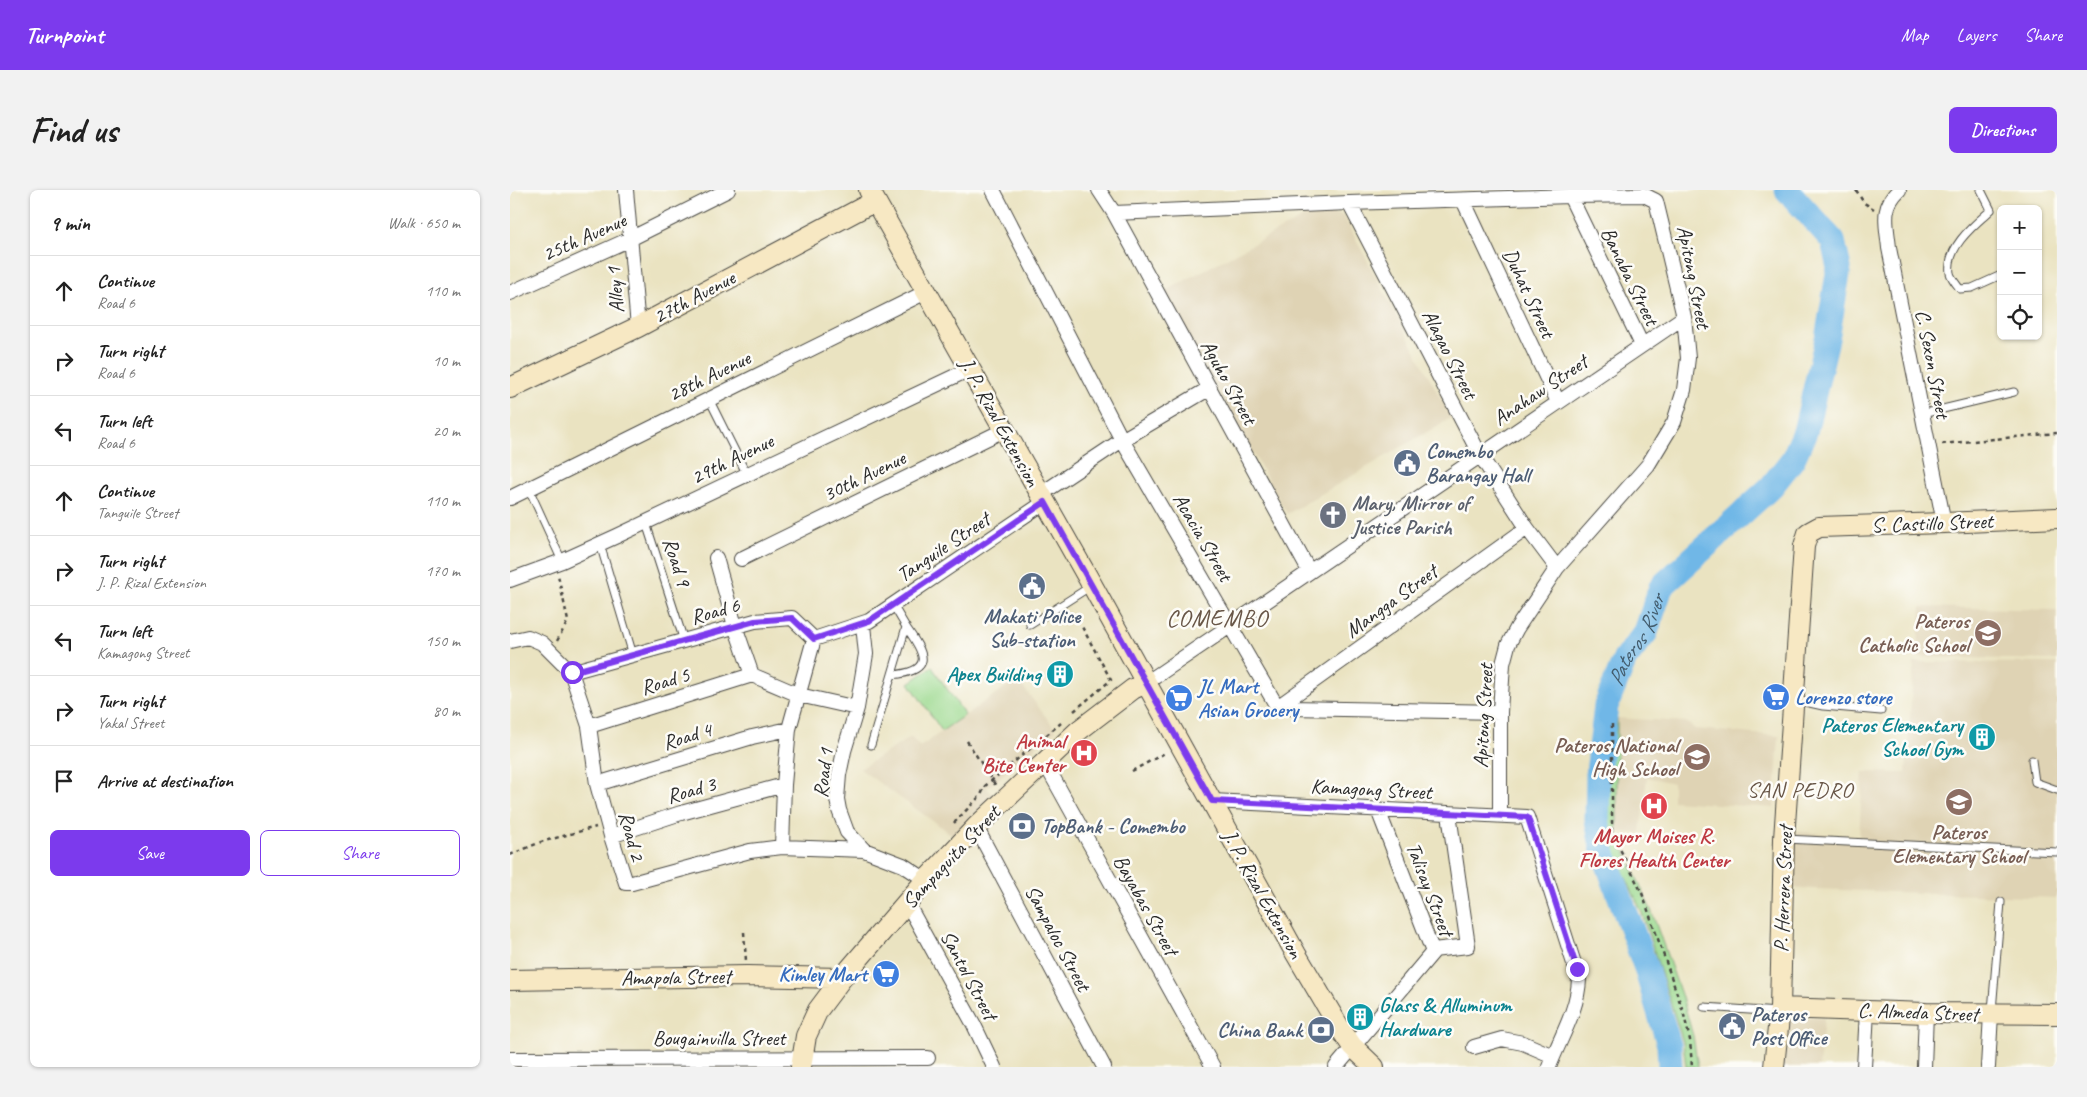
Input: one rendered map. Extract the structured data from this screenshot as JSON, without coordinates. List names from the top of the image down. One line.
{"streets":{"street":["25th Avenue","Banaba Street","Apitong Street","Alley 1","Duhat Street","27th Avenue","Alagao Street","C. Sexon Street","28th Avenue","Aguho Street","Anahaw Street","J. P. Rizal Extension","29th Avenue","30th Avenue","S. Castillo Street","Acacia Street","Tanguile Street","Mangga Street","Road 6","Road 5","Road 4","Road 1","Kamagong Street","Road 3","Road 2","Sampaguita Street","Talisay Street","P. Herrera Street","Bayabas Street","Sampaloc Street","Santol Street","Amapola Street","C. Almeda Street","Bougainvilla Street"],"lane":["Road 9"]},"crossings":[["25th Avenue","Alley 1"],["Banaba Street","Apitong Street"],["Banaba Street","Anahaw Street"],["Apitong Street","Duhat Street"],["Apitong Street","Alagao Street"],["Apitong Street","Aguho Street"],["Apitong Street","Anahaw Street"],["Apitong Street","Kamagong Street"],["Alley 1","27th Avenue"],["Duhat Street","Anahaw Street"],["27th Avenue","J. P. Rizal Extension"],["Alagao Street","Anahaw Street"],["Alagao Street","Mangga Street"],["C. Sexon Street","S. Castillo Street"],["28th Avenue","J. P. Rizal Extension"],["Aguho Street","Anahaw Street"],["Aguho Street","Tanguile Street"],["Anahaw Street","J. P. Rizal Extension"],["Anahaw Street","Acacia Street"],["Anahaw Street","Sampaguita Street"],["J. P. Rizal Extension","29th Avenue"],["J. P. Rizal Extension","30th Avenue"],["J. P. Rizal Extension","Tanguile Street"],["J. P. Rizal Extension","Kamagong Street"],["J. P. Rizal Extension","Sampaguita Street"],["J. P. Rizal Extension","Talisay Street"],["29th Avenue","Road 9"],["S. Castillo Street","P. Herrera Street"],["Acacia Street","Tanguile Street"],["Acacia Street","Mangga Street"],["Tanguile Street","Road 1"],["Road 9","Road 6"],["Road 6","Road 2"],["Road 5","Road 2"],["Road 4","Road 2"],["Road 1","Road 2"],["Road 1","Sampaguita Street"],["Kamagong Street","Talisay Street"],["Road 3","Road 2"],["Sampaguita Street","Bayabas Street"],["Sampaguita Street","Sampaloc Street"],["Sampaguita Street","Santol Street"],["Sampaguita Street","Amapola Street"],["Sampaguita Street","Bougainvilla Street"],["P. Herrera Street","C. Almeda Street"]],"districts":["COMEMBO","SAN PEDRO"],"water":["Pateros River"],"places":{"public building":["Comembo Barangay Hall","Makati Police Sub-station","Pateros Post Office"],"church":["Mary, Mirror of Justice Parish"],"school or university":["Pateros Catholic School","Pateros National High School","Pateros Elementary School"],"building":["Apex Building","Pateros Elementary School Gym","Glass & Alluminum Hardware"],"supermarket":["Lorenzo store","JL Mart Asian Grocery","Kimley Mart"],"hospital":["Animal Bite Center","Mayor Moises R. Flores Health Center"],"bank":["TopBank - Comembo","China Bank"]},"page":{"header":"Turnpoint","nav":["Map","Layers","Share"],"buttons":["Directions",["Save","Share"]],"title":"Find us","heading":["9 min","Walk · 650 m"],"map_buttons":["+","−"],"list":[["Continue","Road 6","110 m"],["Turn right","Road 6","10 m"],["Turn left","Road 6","20 m"],["Continue","Tanguile Street","110 m"],["Turn right","J. P. Rizal Extension","170 m"],["Turn left","Kamagong Street","150 m"],["Turn right","Yakal Street","80 m"],"Arrive at destination"]}}
